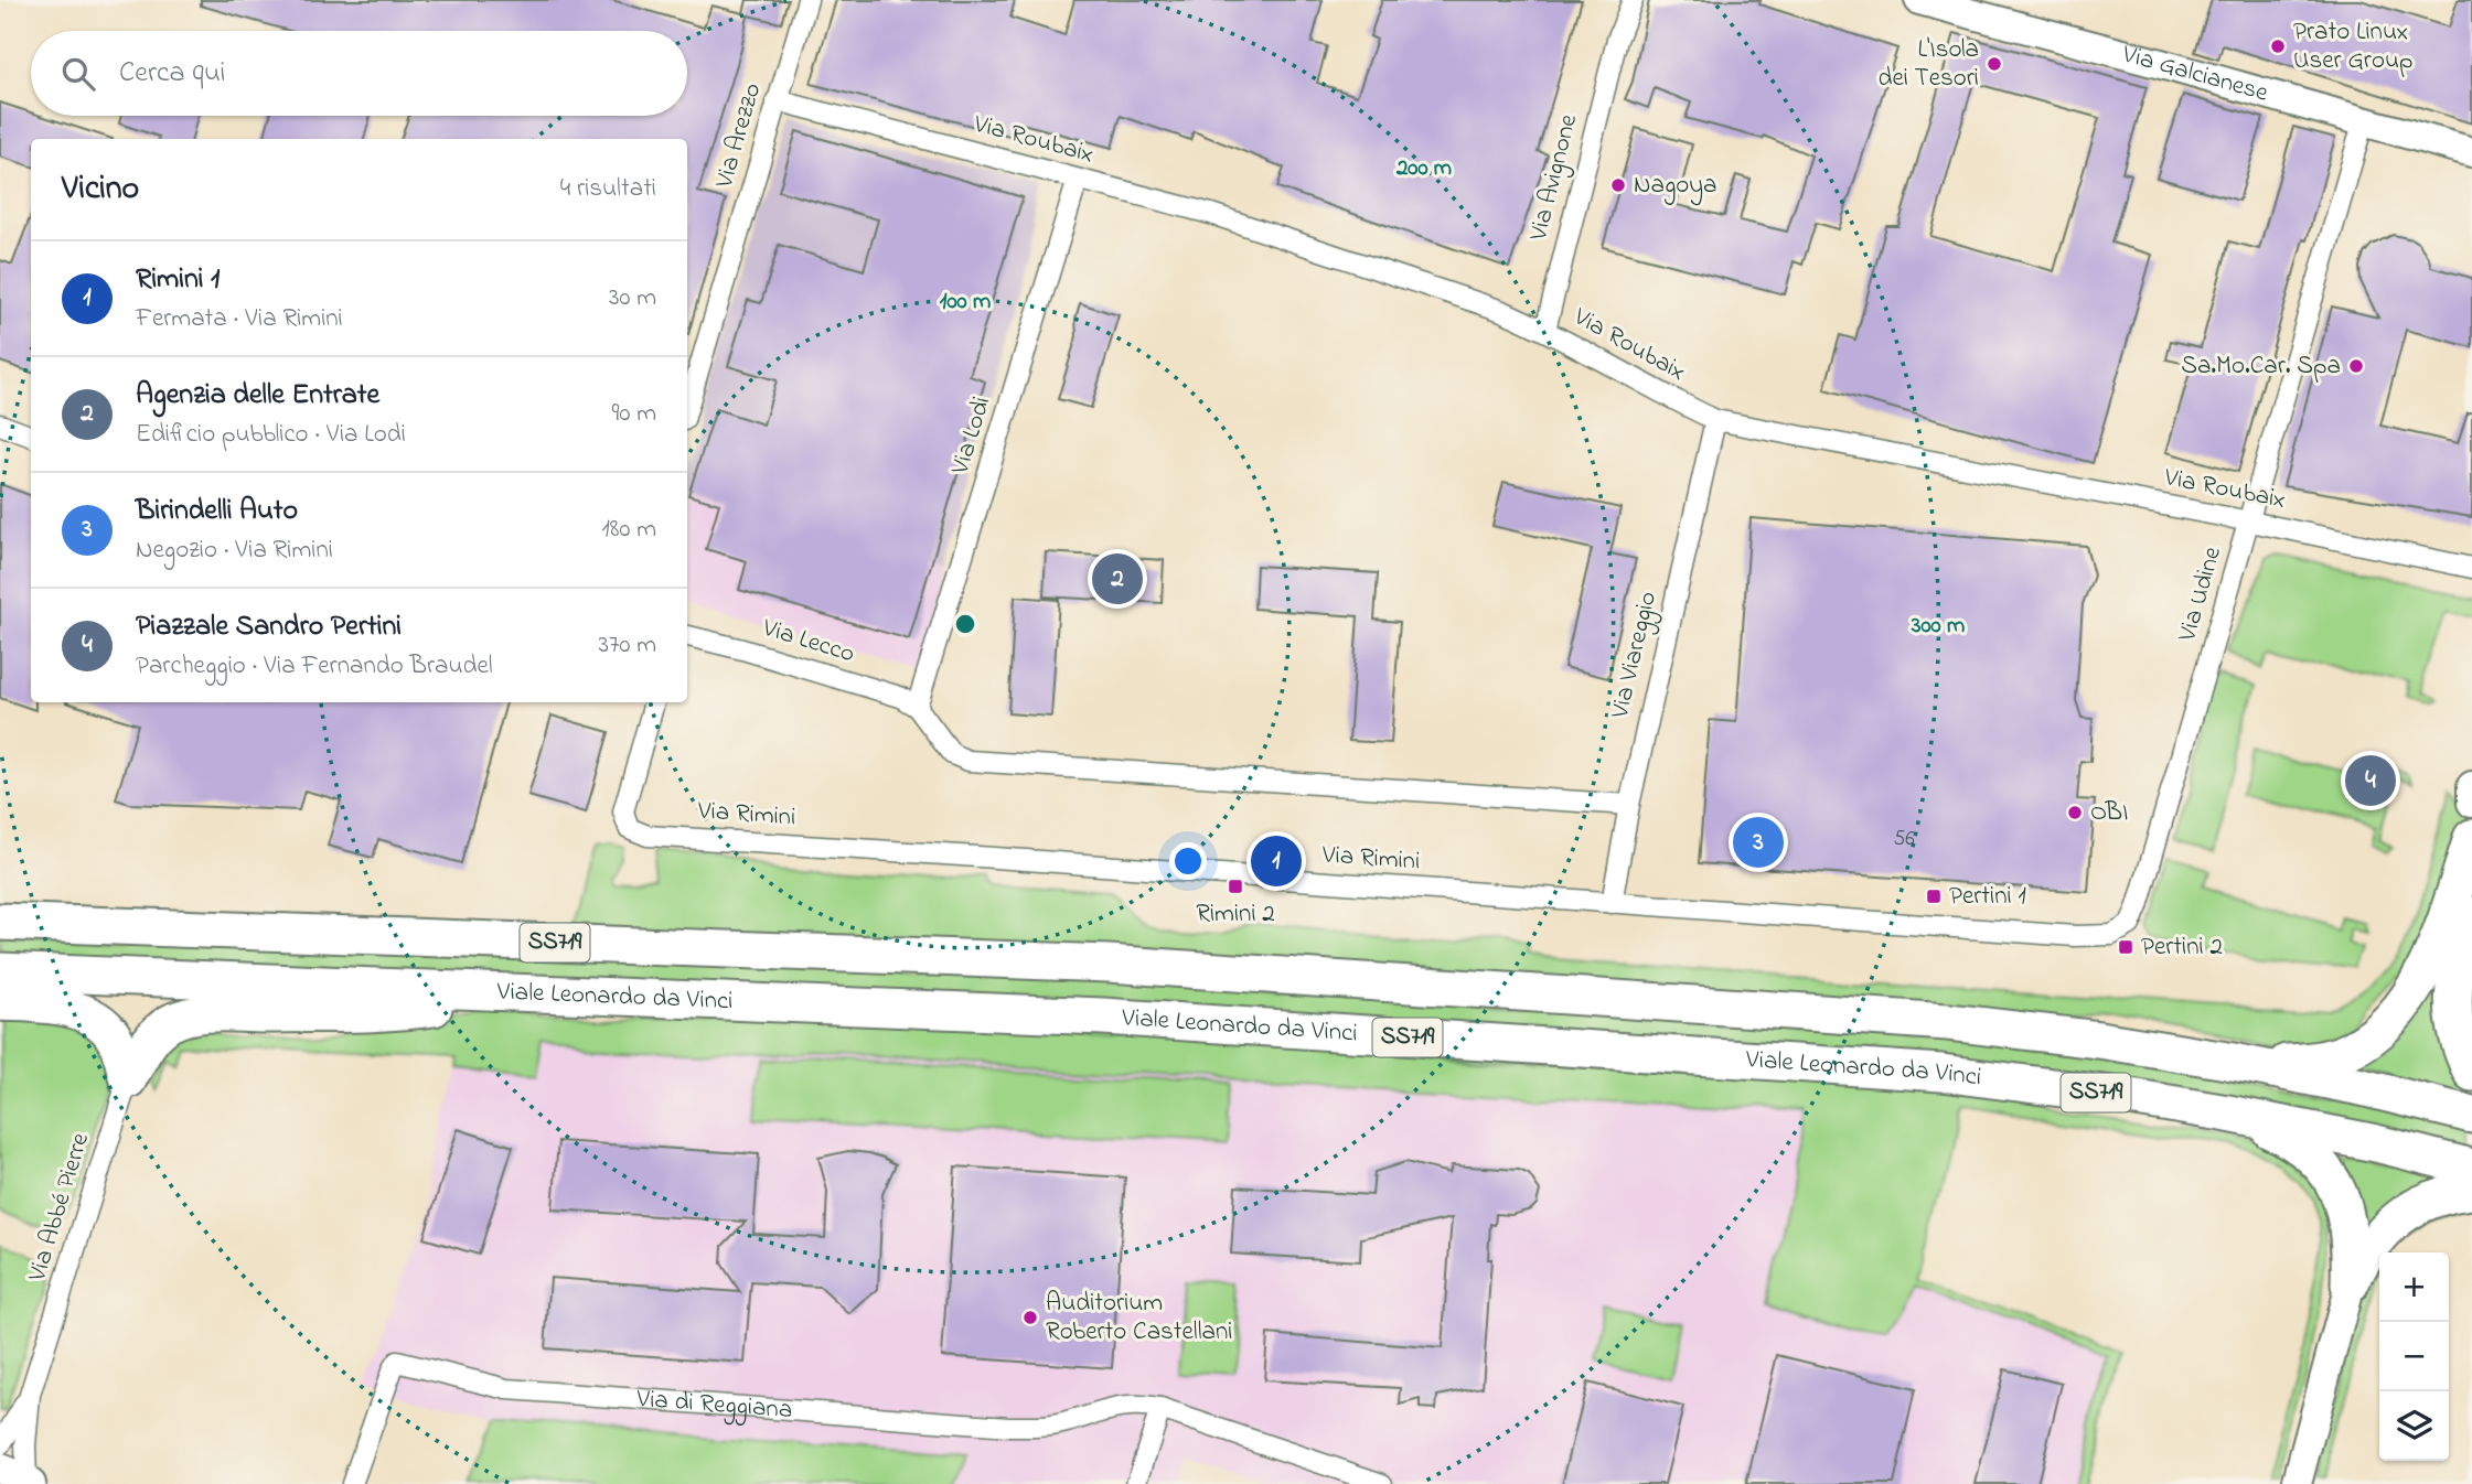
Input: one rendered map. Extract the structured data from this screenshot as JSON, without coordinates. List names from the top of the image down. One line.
{"streets":{"highway":["SS719","Viale Leonardo da Vinci"],"street":["Via Galcianese","Via Arezzo","Via Roubaix","Via Avignone","Via Lodi","Via Udine","Via Lecco","Via Viareggio","Via Rimini","Via Abbé Pierre","Via di Reggiana"]},"crossings":[["Via Galcianese","Via Udine"],["Via Arezzo","Via Roubaix"],["Via Roubaix","Via Avignone"],["Via Roubaix","Via Lodi"],["Via Roubaix","Via Udine"],["Via Roubaix","Via Viareggio"],["Via Lodi","Via Lecco"],["Via Udine","Via Rimini"],["Via Viareggio","Via Rimini"]],"places":{"other":["Prato Linux User Group","L'Isola dei Tesori","Nagoya","Sa.Mo.Car. Spa","OBI","Auditorium Roberto Castellani"],"transit":["Rimini 2","Pertini 1","Pertini 2"]},"house_numbers":["56"],"page":{"search":"Cerca qui","heading":["Vicino","4 risultati"],"list":[{"mark":"1","name":"Rimini 1","note":"Fermata · Via Rimini","value":"30 m"},{"mark":"2","name":"Agenzia delle Entrate","note":"Edificio pubblico · Via Lodi","value":"90 m"},{"mark":"3","name":"Birindelli Auto","note":"Negozio · Via Rimini","value":"180 m"},{"mark":"4","name":"Piazzale Sandro Pertini","note":"Parcheggio · Via Fernando Braudel","value":"370 m"}],"pins":["2","4","3","1"],"map_buttons":["+","−"]},"rings":["200 m","100 m","300 m"]}
